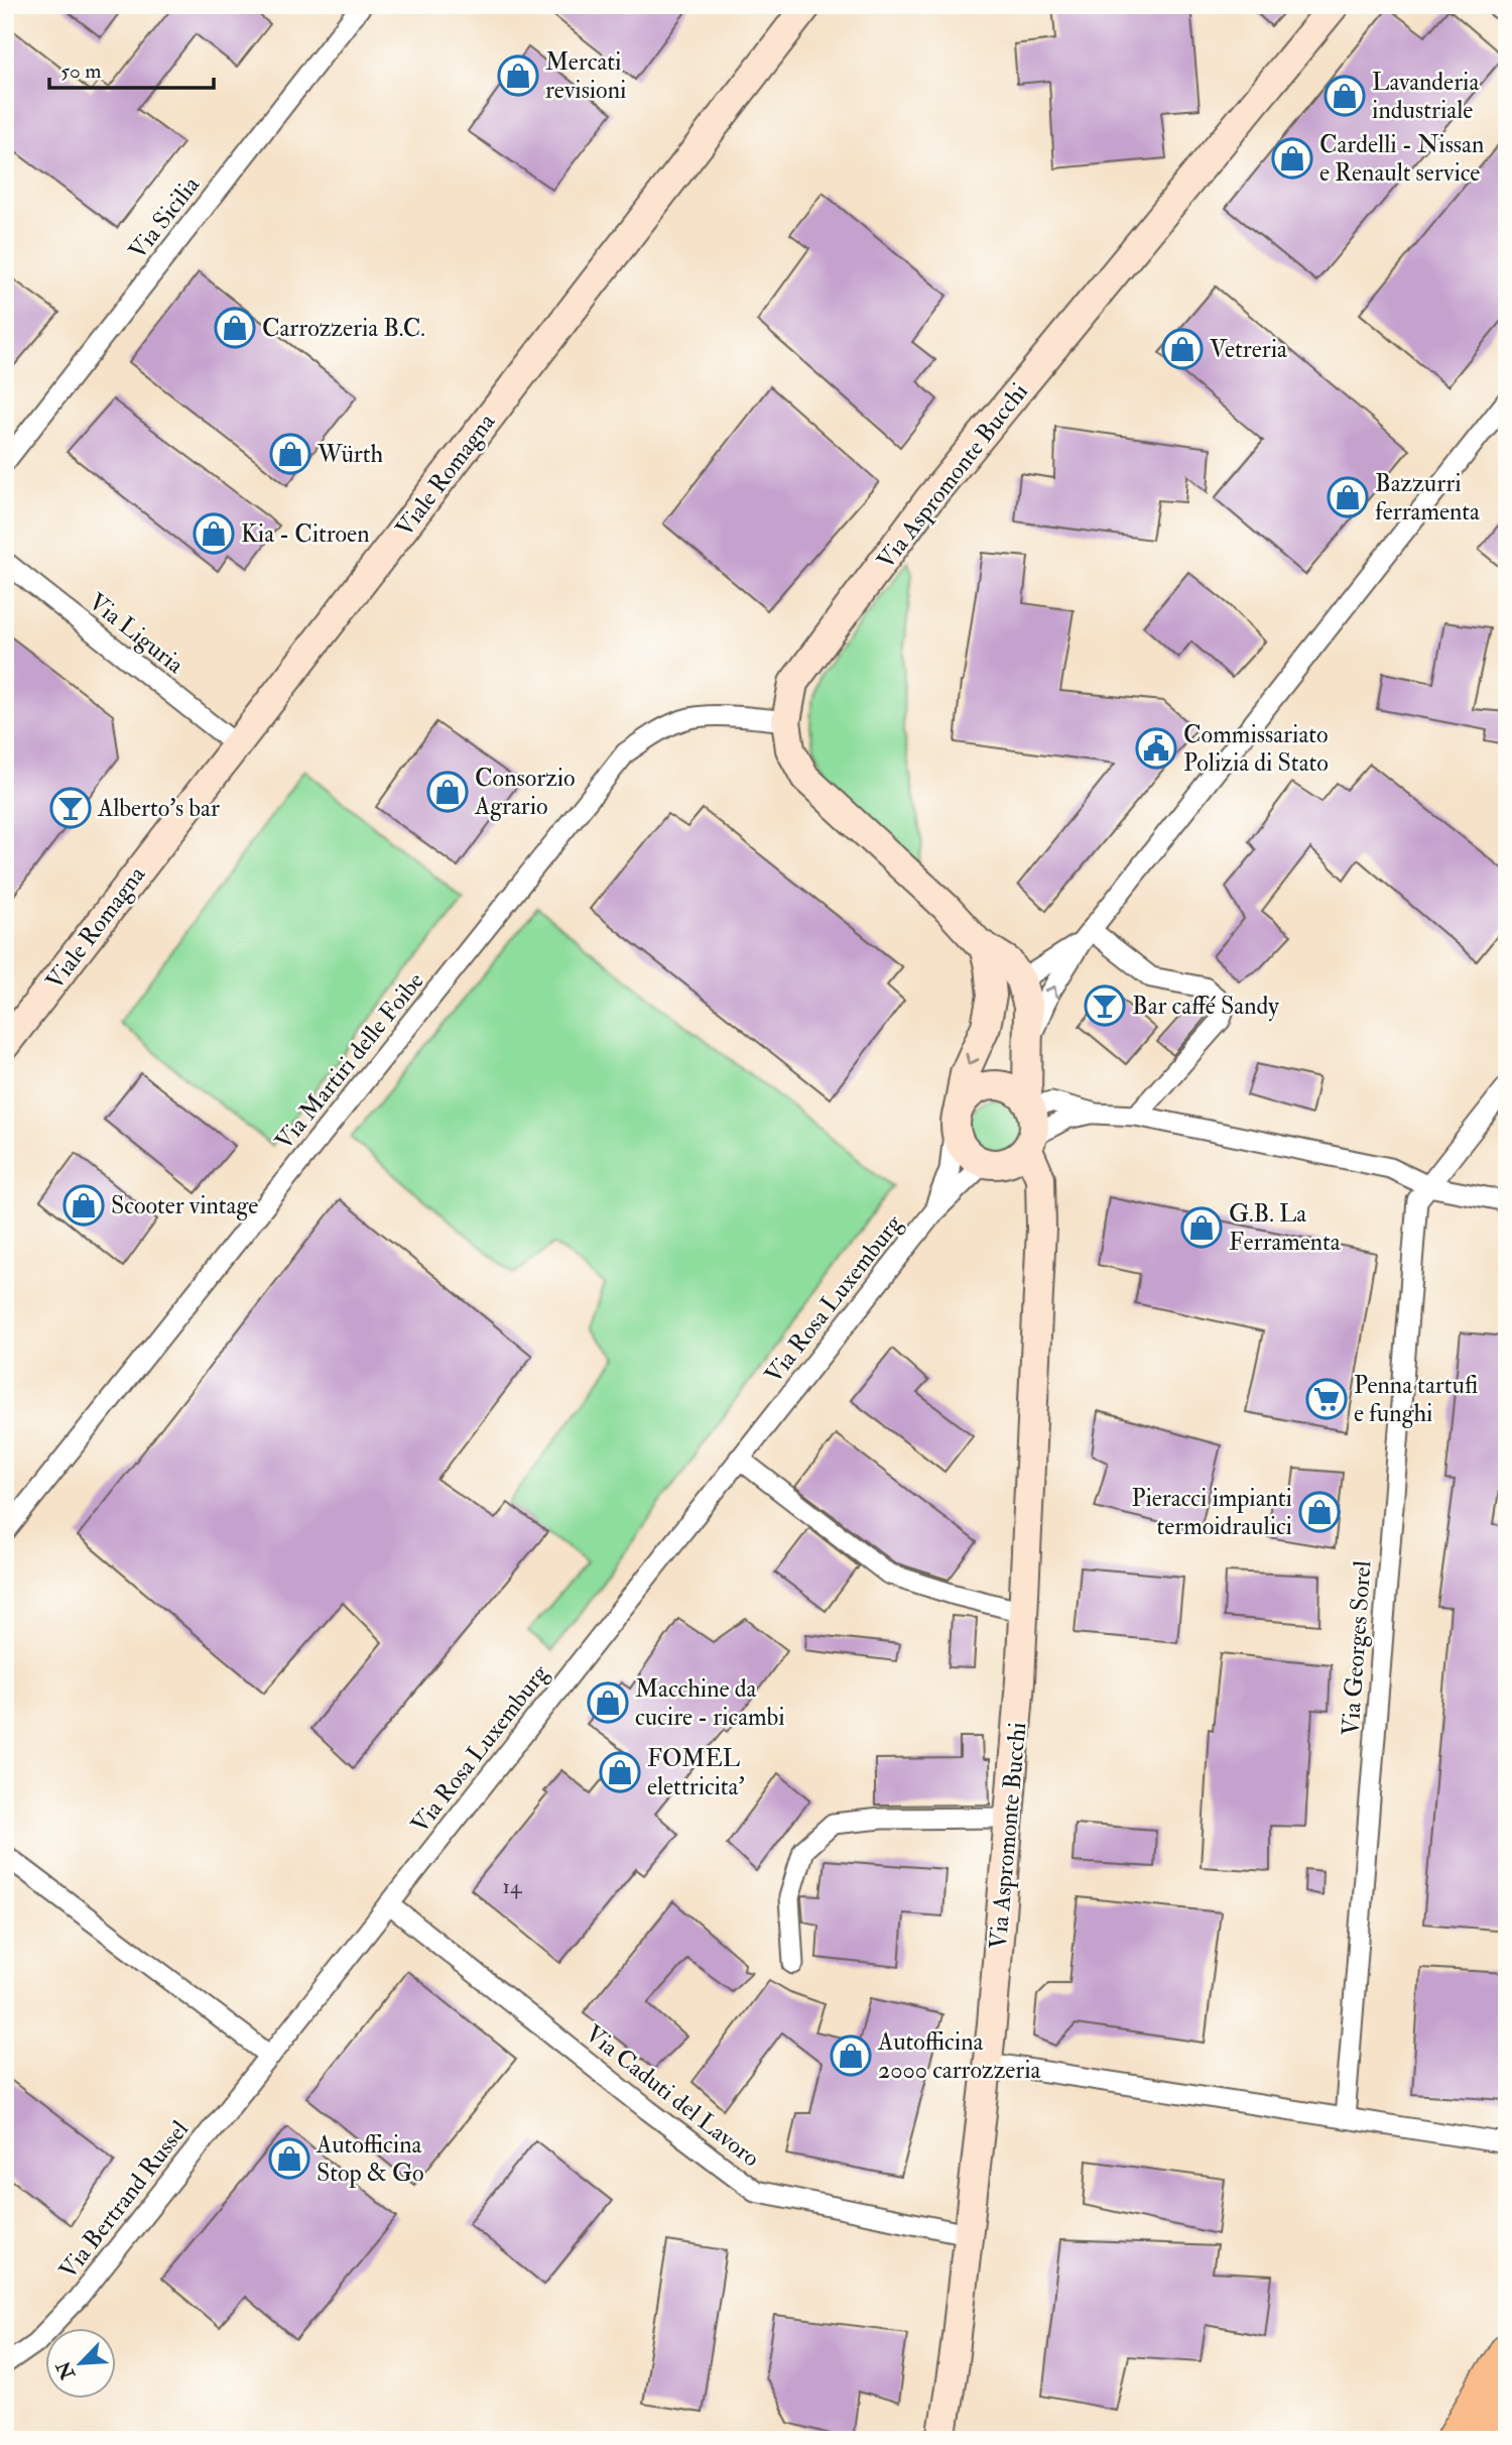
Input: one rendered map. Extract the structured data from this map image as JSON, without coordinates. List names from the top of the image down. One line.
{"streets":{"street":["Via Sicilia","Viale Romagna","Via Aspromonte Bucchi","Via Liguria","Via Martiri delle Foibe","Via Rosa Luxemburg","Via Georges Sorel","Via Caduti del Lavoro","Via Bertrand Russel"]},"crossings":[["Viale Romagna","Via Liguria"],["Via Aspromonte Bucchi","Via Martiri delle Foibe"],["Via Aspromonte Bucchi","Via Rosa Luxemburg"],["Via Aspromonte Bucchi","Via Caduti del Lavoro"],["Via Rosa Luxemburg","Via Caduti del Lavoro"],["Via Rosa Luxemburg","Via Bertrand Russel"]],"places":{"shop":["Mercati revisioni","Lavanderia industriale","Cardelli - Nissan e Renault service","Carrozzeria B.C.","Vetreria","Würth","Bazzurri ferramenta","Kia - Citroen","Consorzio Agrario","Scooter vintage","G.B. La Ferramenta","Pieracci impianti termoidraulici","Macchine da cucire - ricambi","FOMEL elettricita'","Autofficina 2000 carrozzeria","Autofficina Stop & Go"],"public building":["Commissariato Polizia di Stato"],"bar":["Alberto's bar","Bar caffé Sandy"],"supermarket":["Penna tartufi e funghi"]},"house_numbers":["14"],"scale_bar":"50 m","north":"bottom left"}
